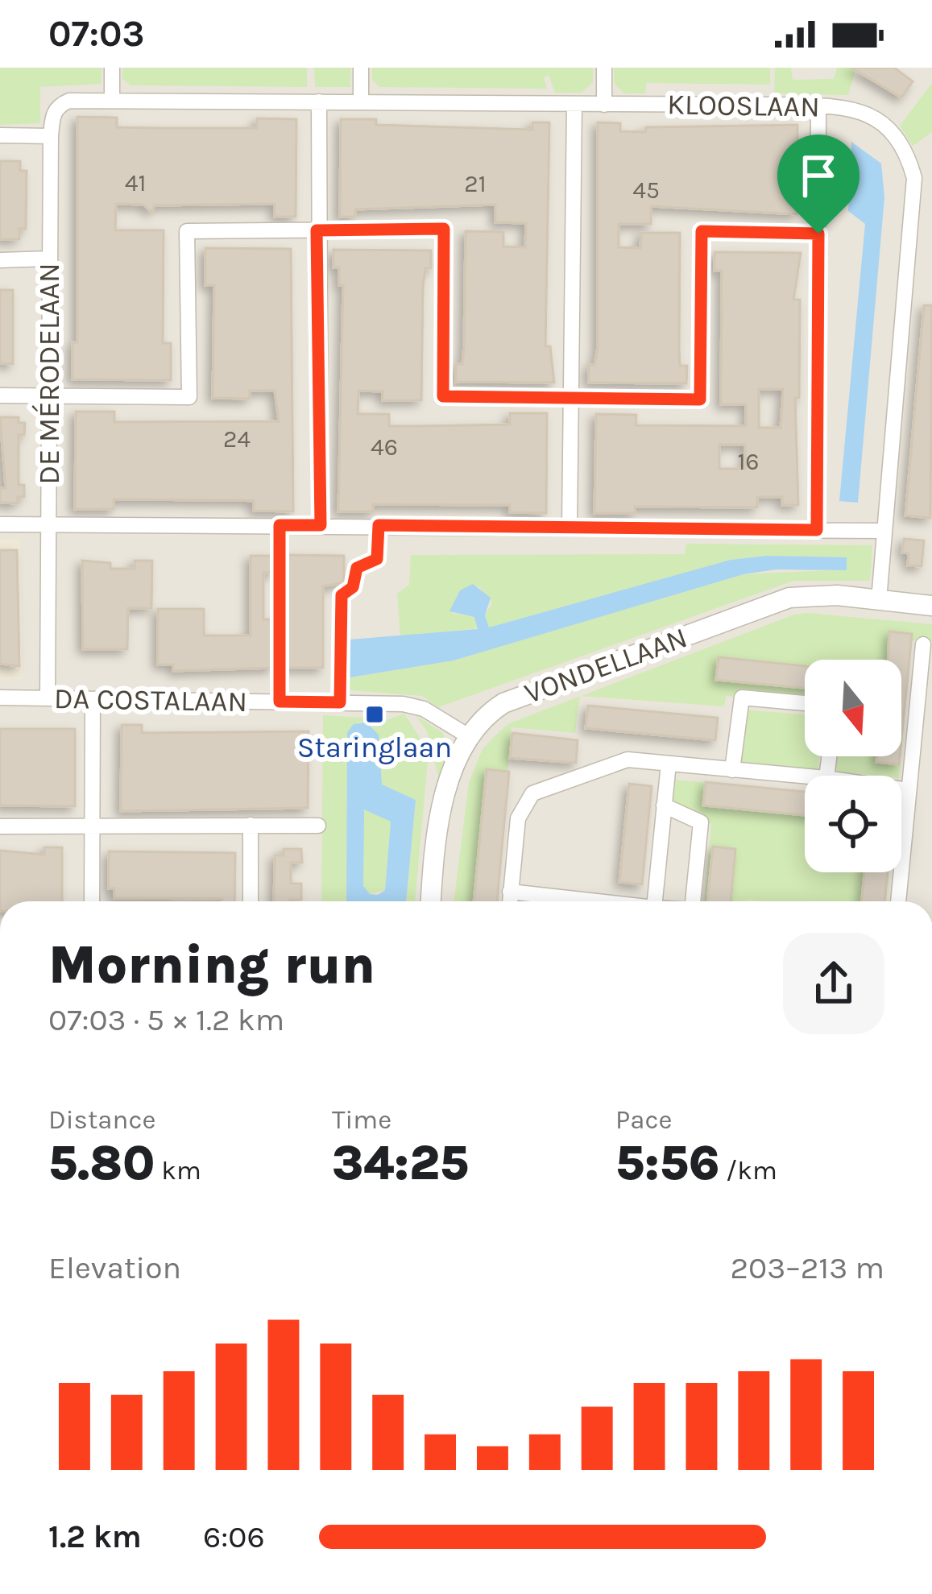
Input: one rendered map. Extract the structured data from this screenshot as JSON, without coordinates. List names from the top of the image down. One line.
{"streets":{"street":["KLOOSLAAN","DE MÉRODELAAN","VONDELLAAN","DA COSTALAAN"]},"crossings":[["KLOOSLAAN","VONDELLAAN"],["DE MÉRODELAAN","DA COSTALAAN"],["VONDELLAAN","DA COSTALAAN"]],"places":{"transit":["Staringlaan"]},"house_numbers":["41","21","45","24","46","16"],"north":"bottom","page":{"status":"07:03","heading":["Morning run","07:03 · 5 × 1.2 km"],"stats":[["Distance","5.80 km"],["Time","34:25"],["Pace","5:56 /km"]],"chart":["Elevation","203–213 m"],"list":[{"name":"1.2 km","note":"6:06"}]}}
